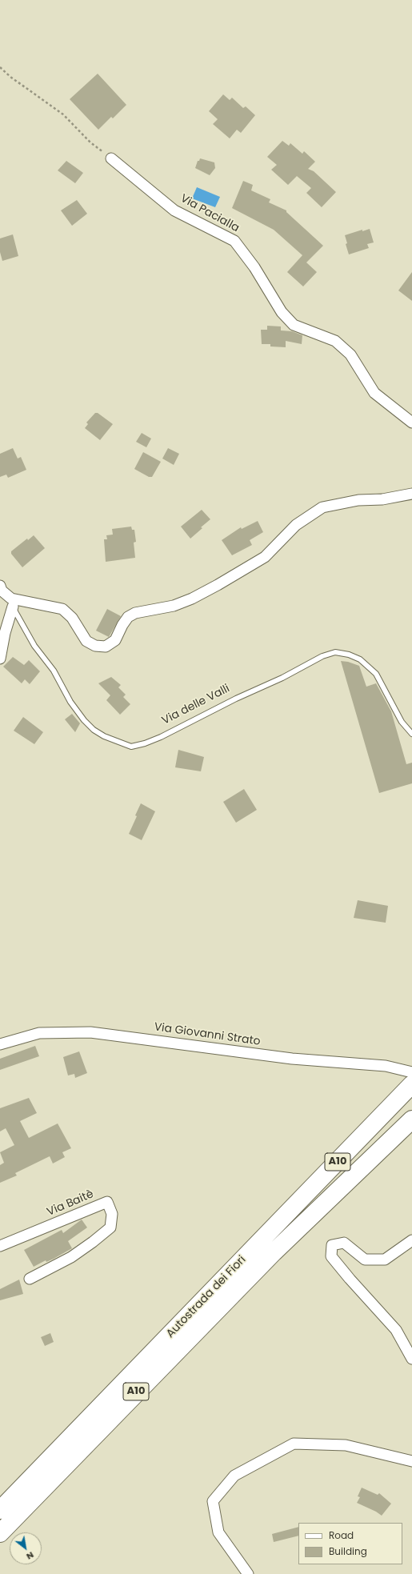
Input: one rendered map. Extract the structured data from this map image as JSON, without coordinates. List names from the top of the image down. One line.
{"streets":{"highway":["A10","Autostrada dei Fiori"],"street":["Via Pacialla","Via delle Valli","Via Giovanni Strato","Via Baitè"]},"legend":["Road","Building"],"north":"bottom right"}
